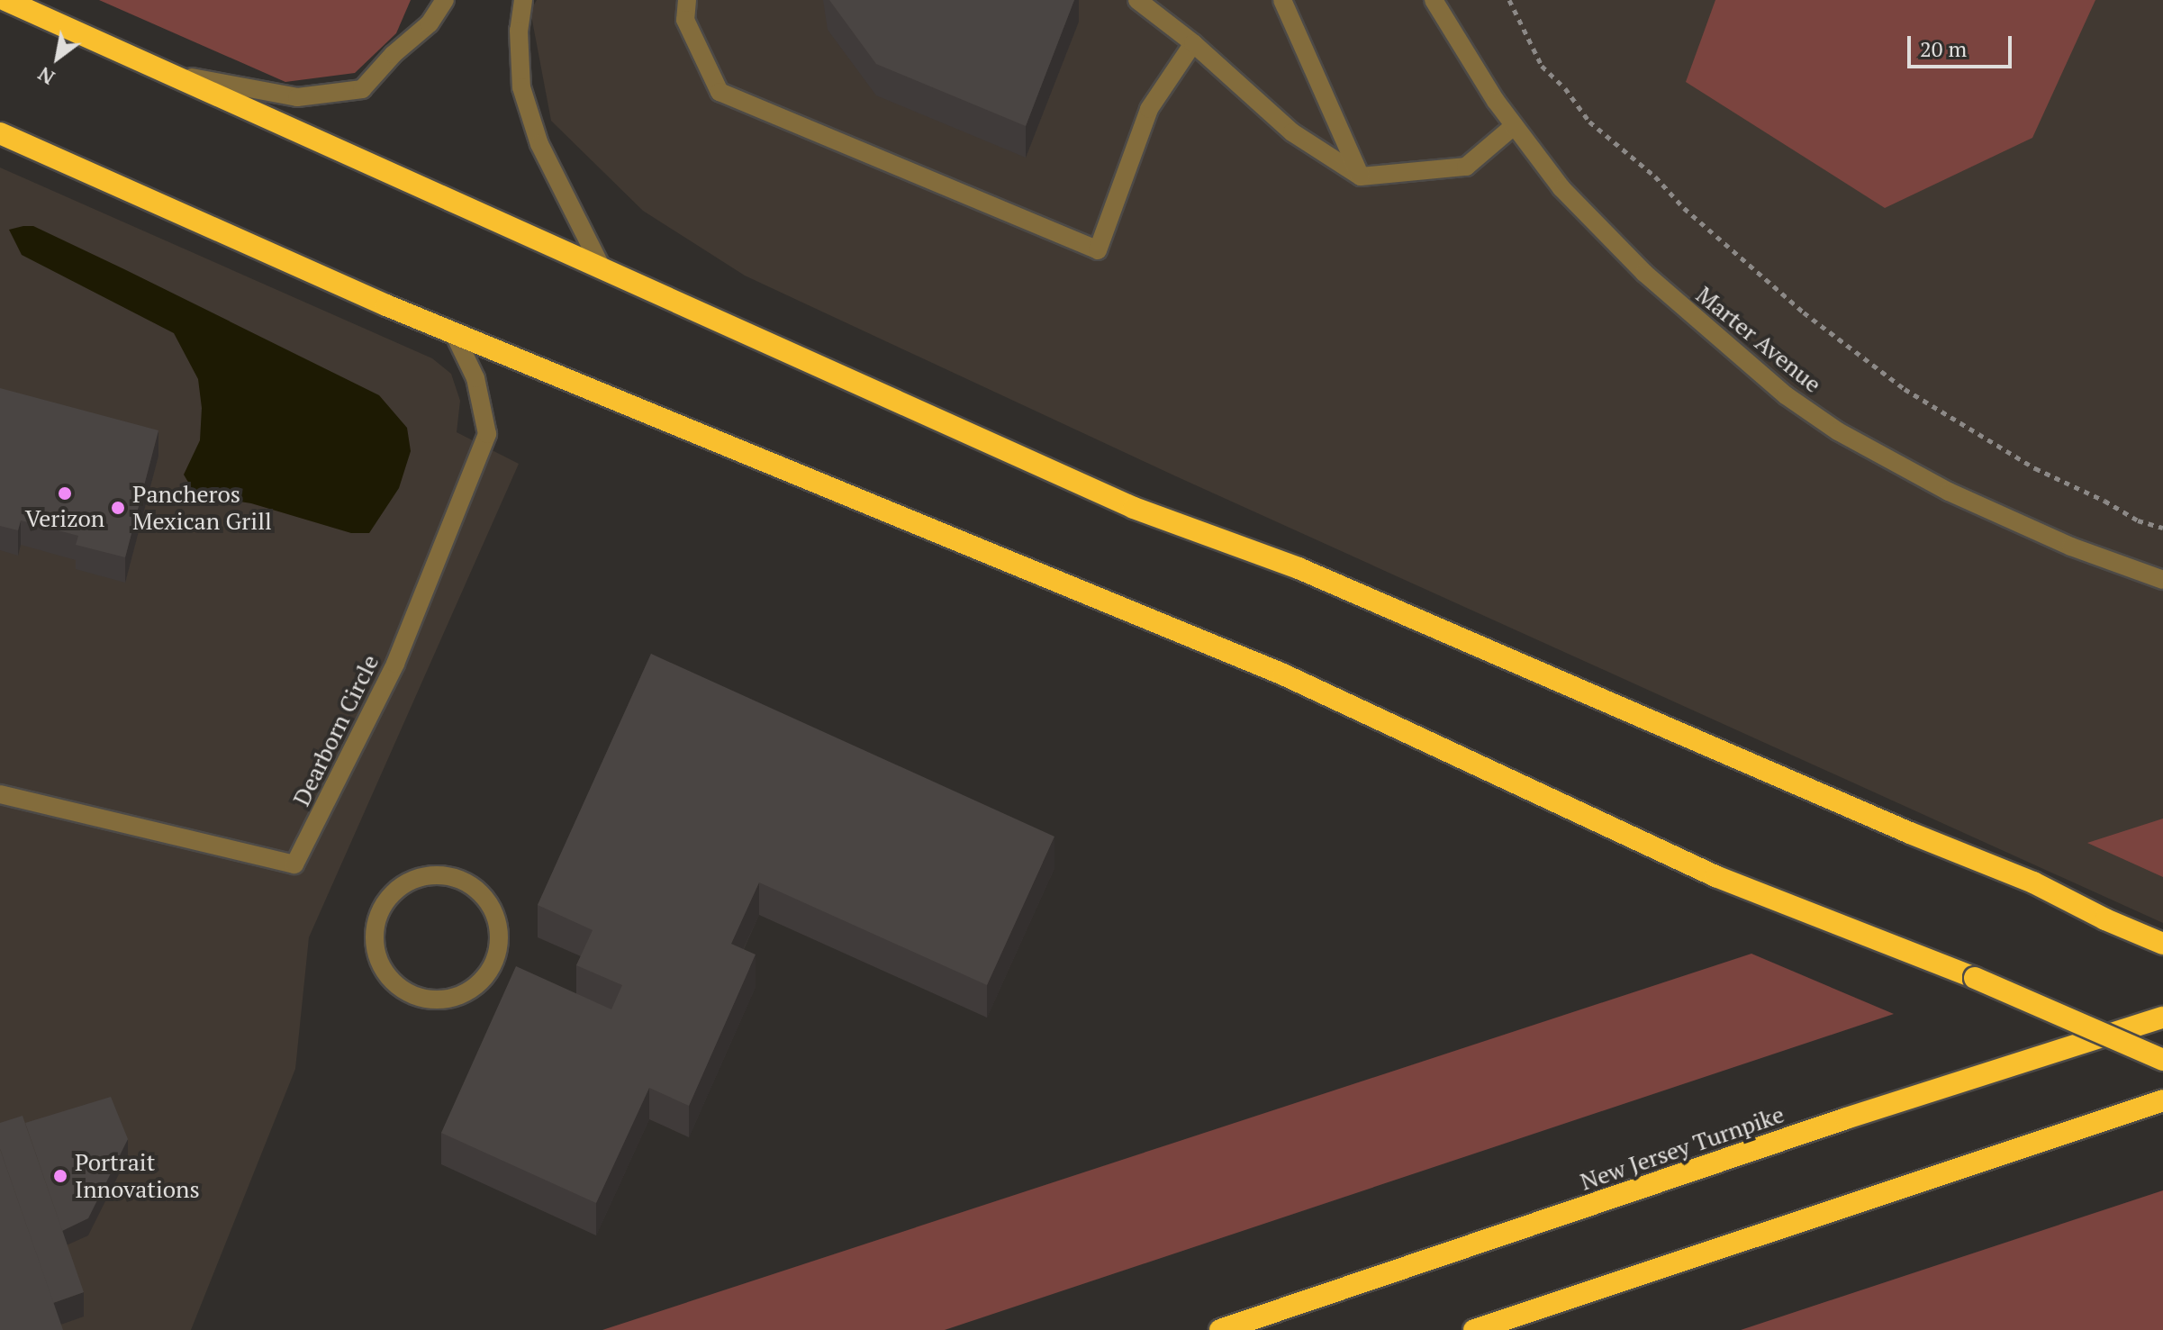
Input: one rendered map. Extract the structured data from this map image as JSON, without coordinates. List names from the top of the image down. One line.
{"streets":{"highway":["New Jersey Turnpike"],"street":["Marter Avenue","Dearborn Circle"]},"places":["Verizon","Pancheros Mexican Grill","Portrait Innovations"],"scale_bar":"20 m","north":"bottom left"}
